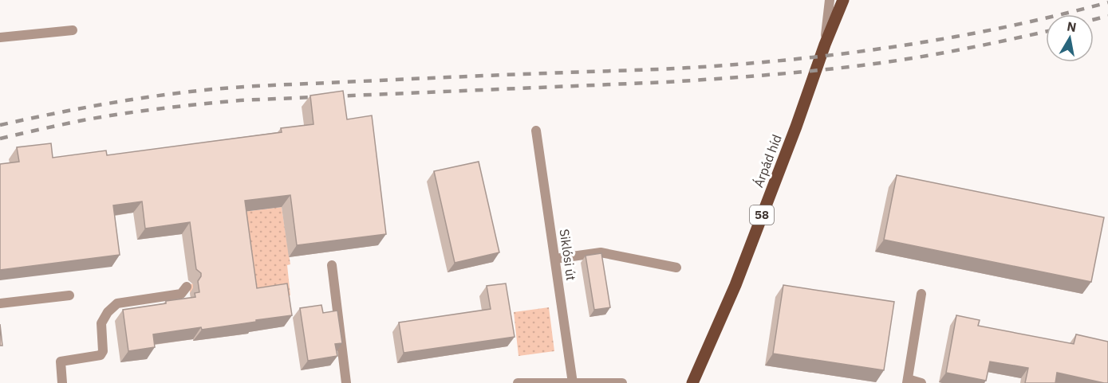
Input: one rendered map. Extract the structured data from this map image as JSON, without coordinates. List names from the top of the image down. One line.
{"streets":{"main road":["Árpád híd","58"],"street":["Siklósi út"]},"north":"top"}
